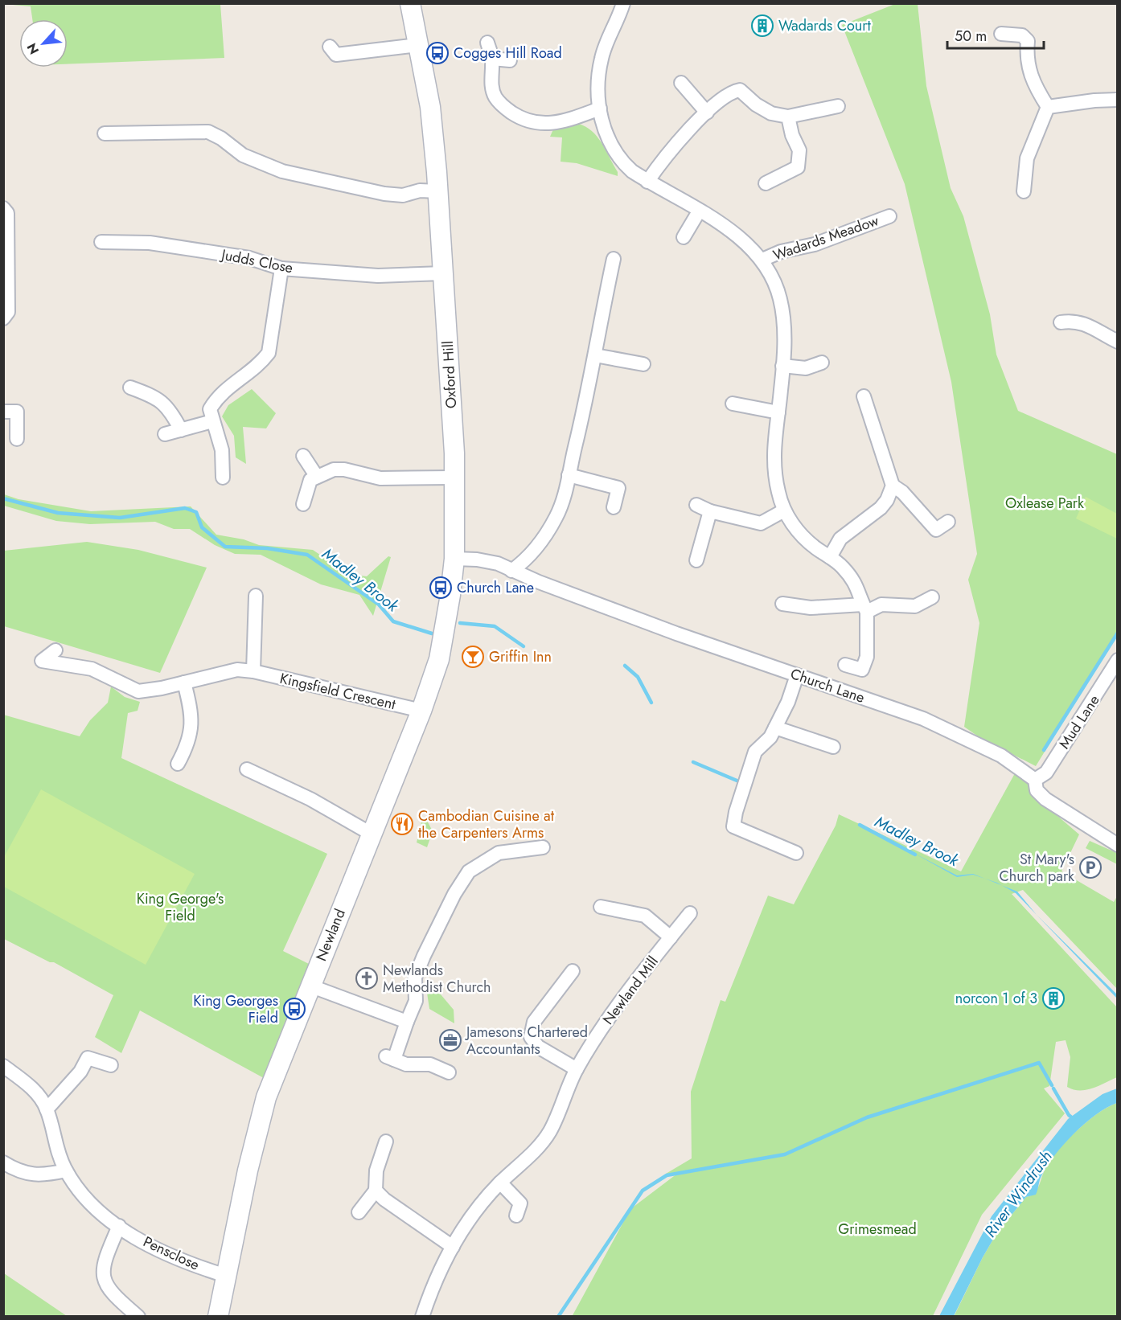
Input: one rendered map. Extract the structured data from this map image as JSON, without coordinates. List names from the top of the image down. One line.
{"streets":{"main road":["Oxford Hill","Newland"],"street":["Wadards Meadow","Judds Close","Church Lane","Kingsfield Crescent","Mud Lane","Newland Mill","Pensclose"]},"crossings":[["Judds Close","Oxford Hill"],["Oxford Hill","Church Lane"],["Oxford Hill","Newland"],["Church Lane","Mud Lane"],["Church Lane","Newland"],["Kingsfield Crescent","Newland"],["Newland","Pensclose"]],"water":["Madley Brook","River Windrush"],"parks":["Oxlease Park","King George's Field","Grimesmead"],"places":{"building":["Wadards Court","norcon 1 of 3"],"bus stop":["Cogges Hill Road","Church Lane","King Georges Field"],"bar":["Griffin Inn"],"restaurant":["Cambodian Cuisine at the Carpenters Arms"],"parking":["St Mary's Church park"],"church":["Newlands Methodist Church"],"office":["Jamesons Chartered Accountants"]},"scale_bar":"50 m","north":"bottom left"}
